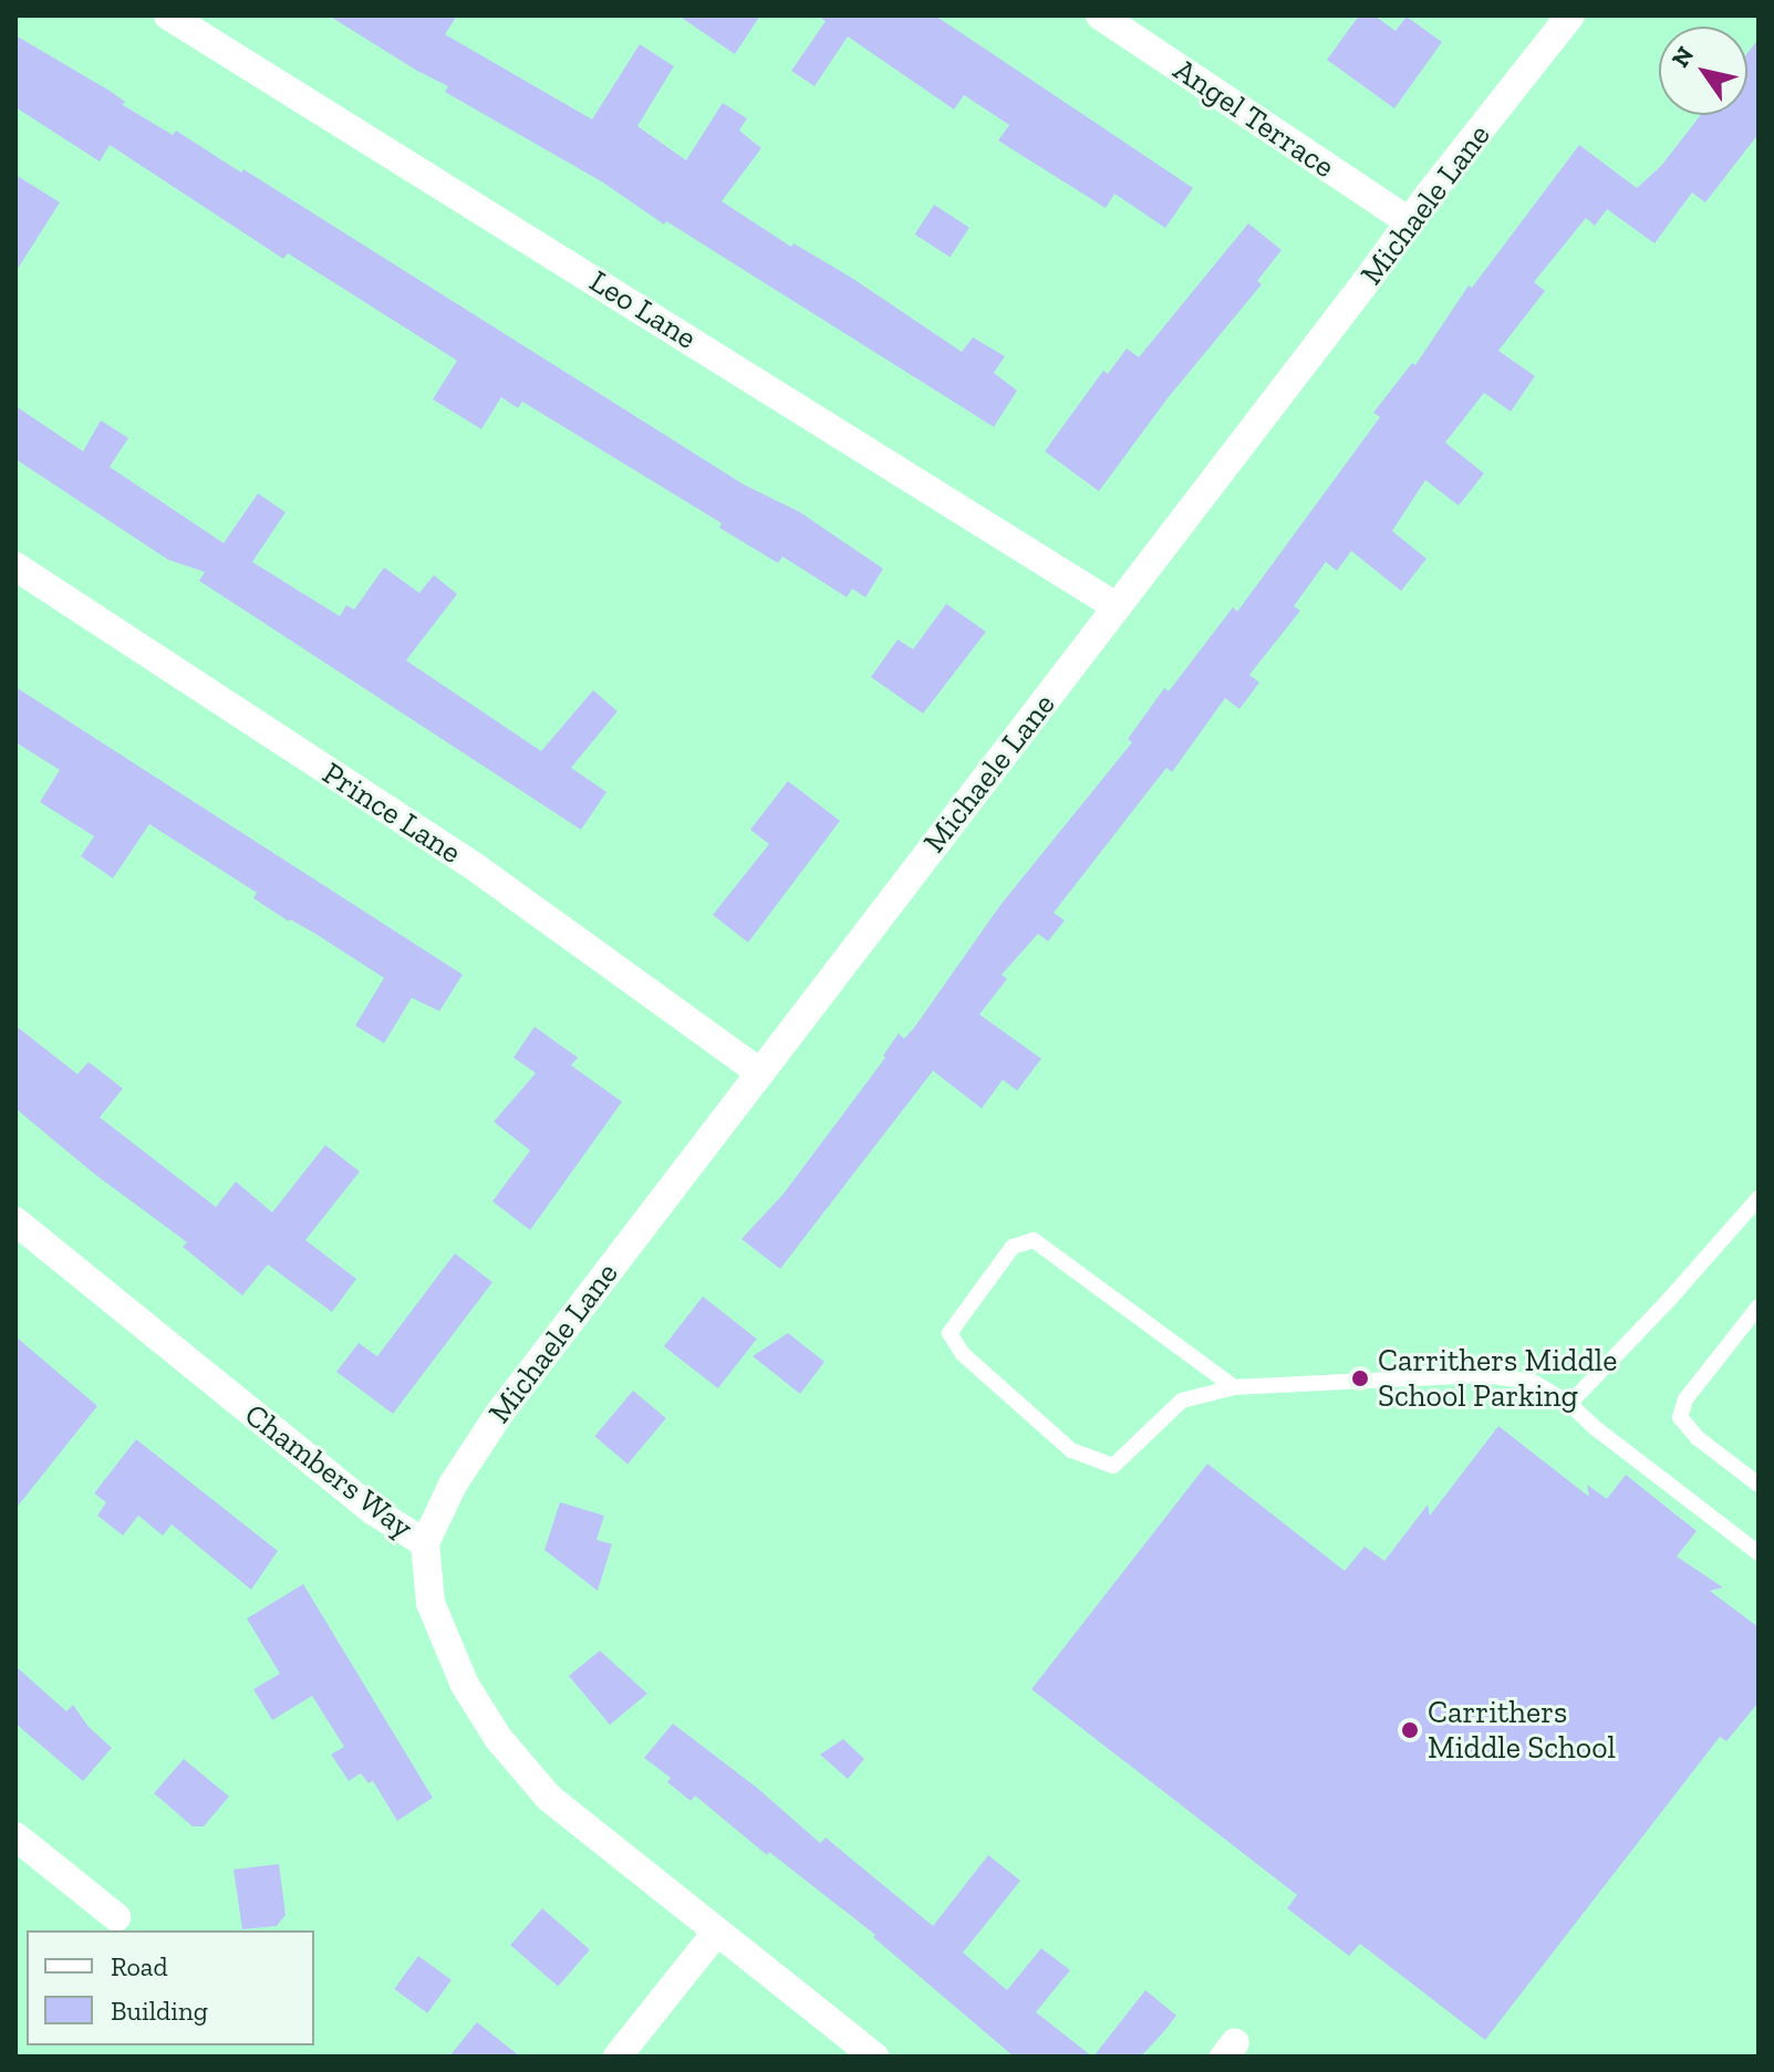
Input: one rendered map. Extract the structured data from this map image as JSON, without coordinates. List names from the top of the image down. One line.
{"streets":{"street":["Angel Terrace","Michaele Lane","Leo Lane","Prince Lane","Chambers Way"]},"crossings":[["Angel Terrace","Michaele Lane"],["Michaele Lane","Leo Lane"],["Michaele Lane","Prince Lane"],["Michaele Lane","Chambers Way"]],"places":["Carrithers Middle School Parking","Carrithers Middle School"],"legend":["Road","Building"],"north":"top left"}
